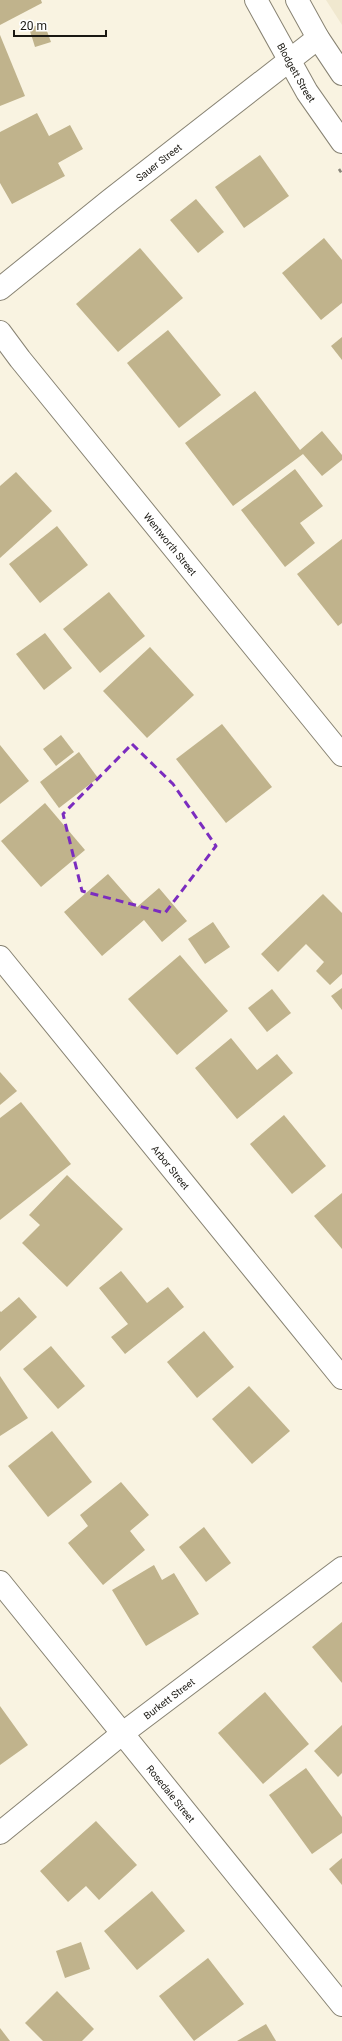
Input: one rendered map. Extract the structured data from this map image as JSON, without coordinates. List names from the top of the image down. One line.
{"streets":{"street":["Blodgett Street","Sauer Street","Wentworth Street","Arbor Street","Burkett Street","Rosedale Street"]},"crossings":[["Blodgett Street","Sauer Street"],["Burkett Street","Rosedale Street"]],"scale_bar":"20 m"}
